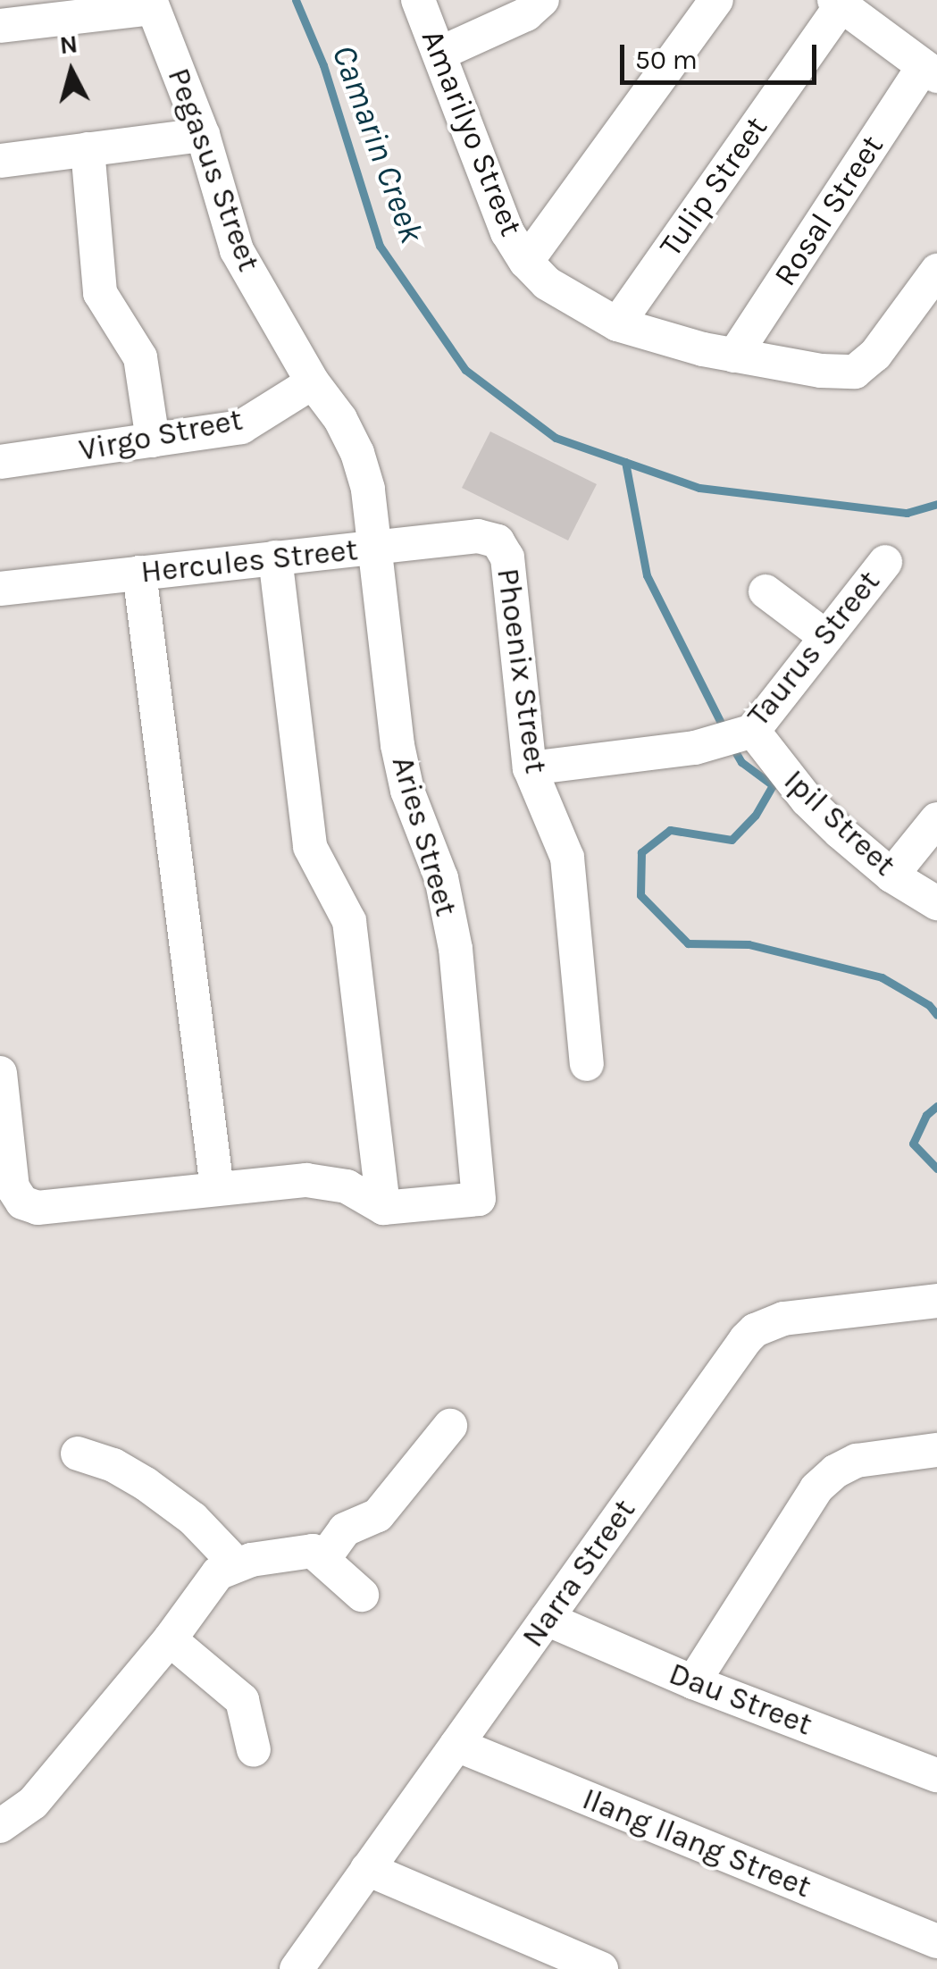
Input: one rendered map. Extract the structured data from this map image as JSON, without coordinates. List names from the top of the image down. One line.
{"streets":{"street":["Amarilyo Street","Pegasus Street","Tulip Street","Rosal Street","Virgo Street","Hercules Street","Taurus Street","Phoenix Street","Ipil Street","Aries Street","Narra Street","Dau Street","Ilang Ilang Street"]},"crossings":[["Amarilyo Street","Tulip Street"],["Amarilyo Street","Rosal Street"],["Pegasus Street","Virgo Street"],["Pegasus Street","Aries Street"],["Virgo Street","Aries Street"],["Hercules Street","Phoenix Street"],["Hercules Street","Aries Street"],["Taurus Street","Phoenix Street"],["Taurus Street","Ipil Street"],["Narra Street","Dau Street"],["Narra Street","Ilang Ilang Street"]],"water":["Camarin Creek"],"scale_bar":"50 m","north":"top"}
